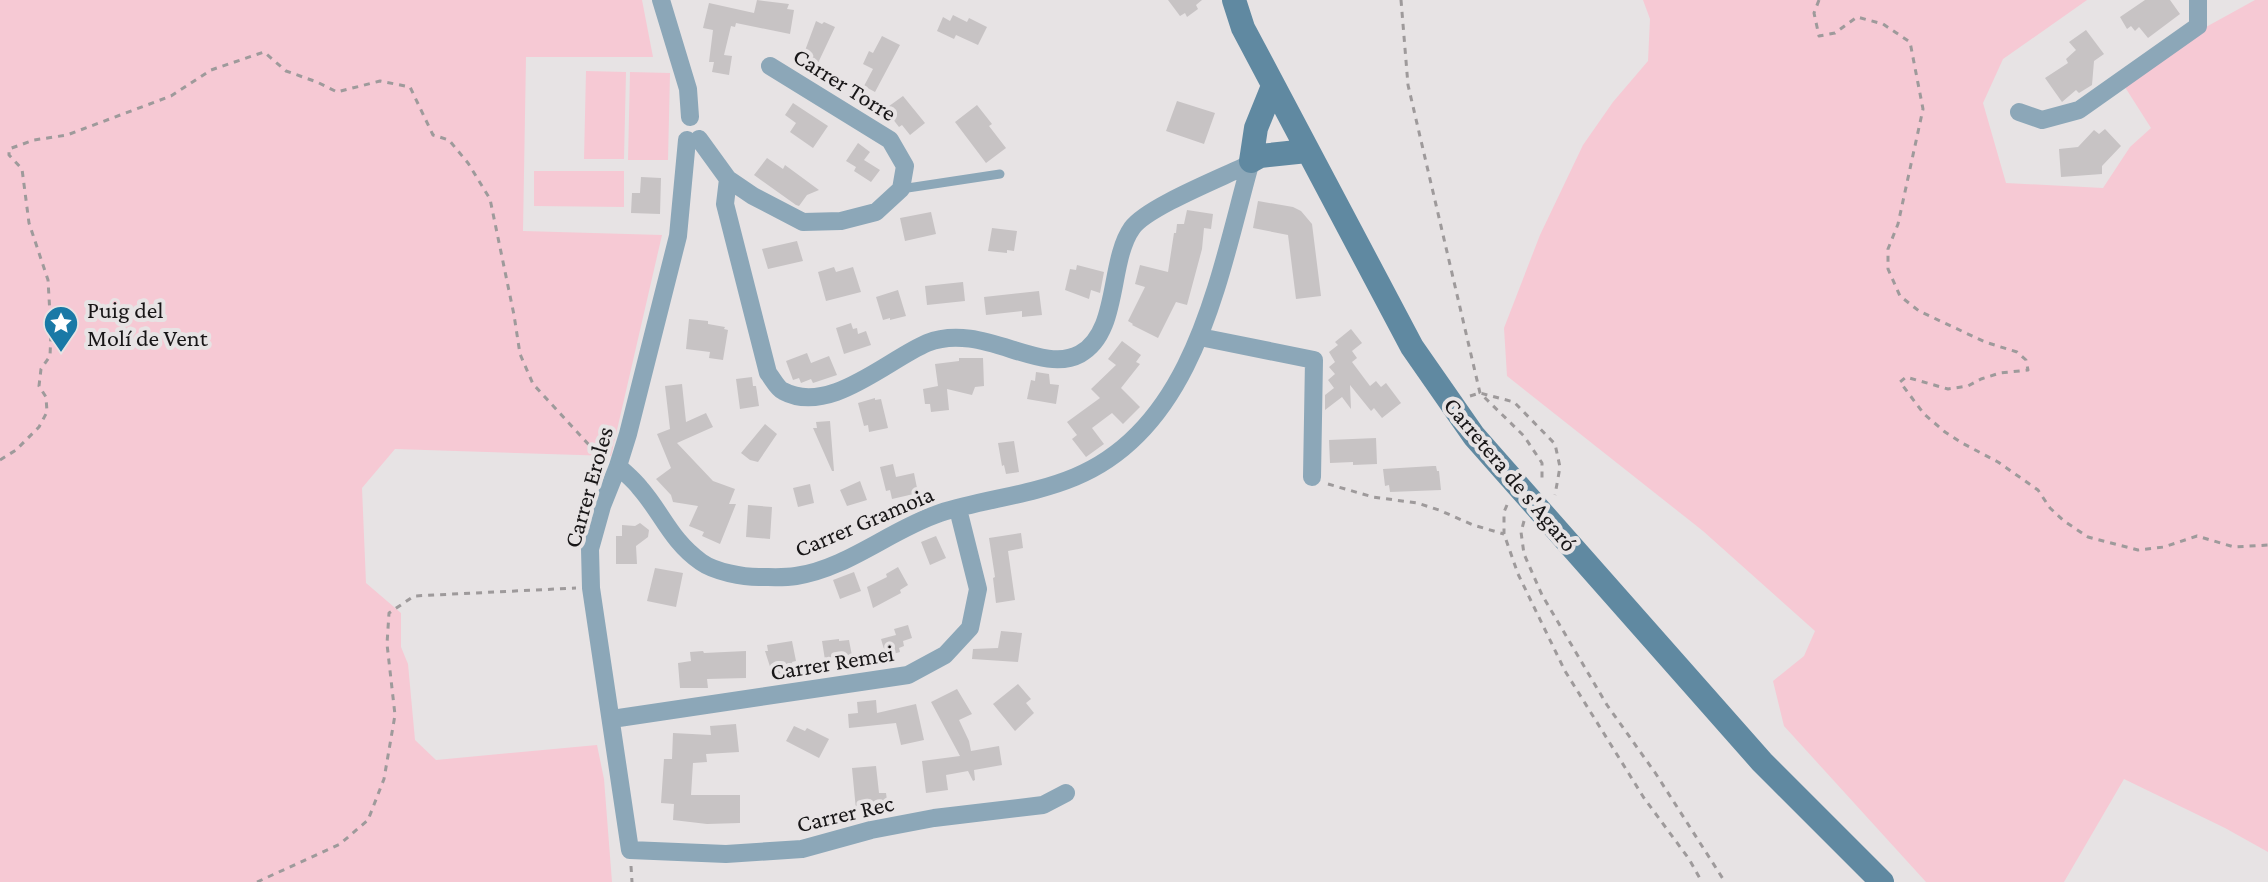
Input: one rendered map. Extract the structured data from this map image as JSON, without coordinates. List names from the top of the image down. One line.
{"streets":{"street":["Carrer Torre","Carretera de s'Agaró","Carrer Eroles","Carrer Gramoia","Carrer Remei","Carrer Rec"]},"crossings":[["Carrer Eroles","Carrer Gramoia"],["Carrer Eroles","Carrer Remei"],["Carrer Eroles","Carrer Rec"],["Carrer Gramoia","Carrer Remei"]],"places":{"place":["Puig del Molí de Vent"]}}
